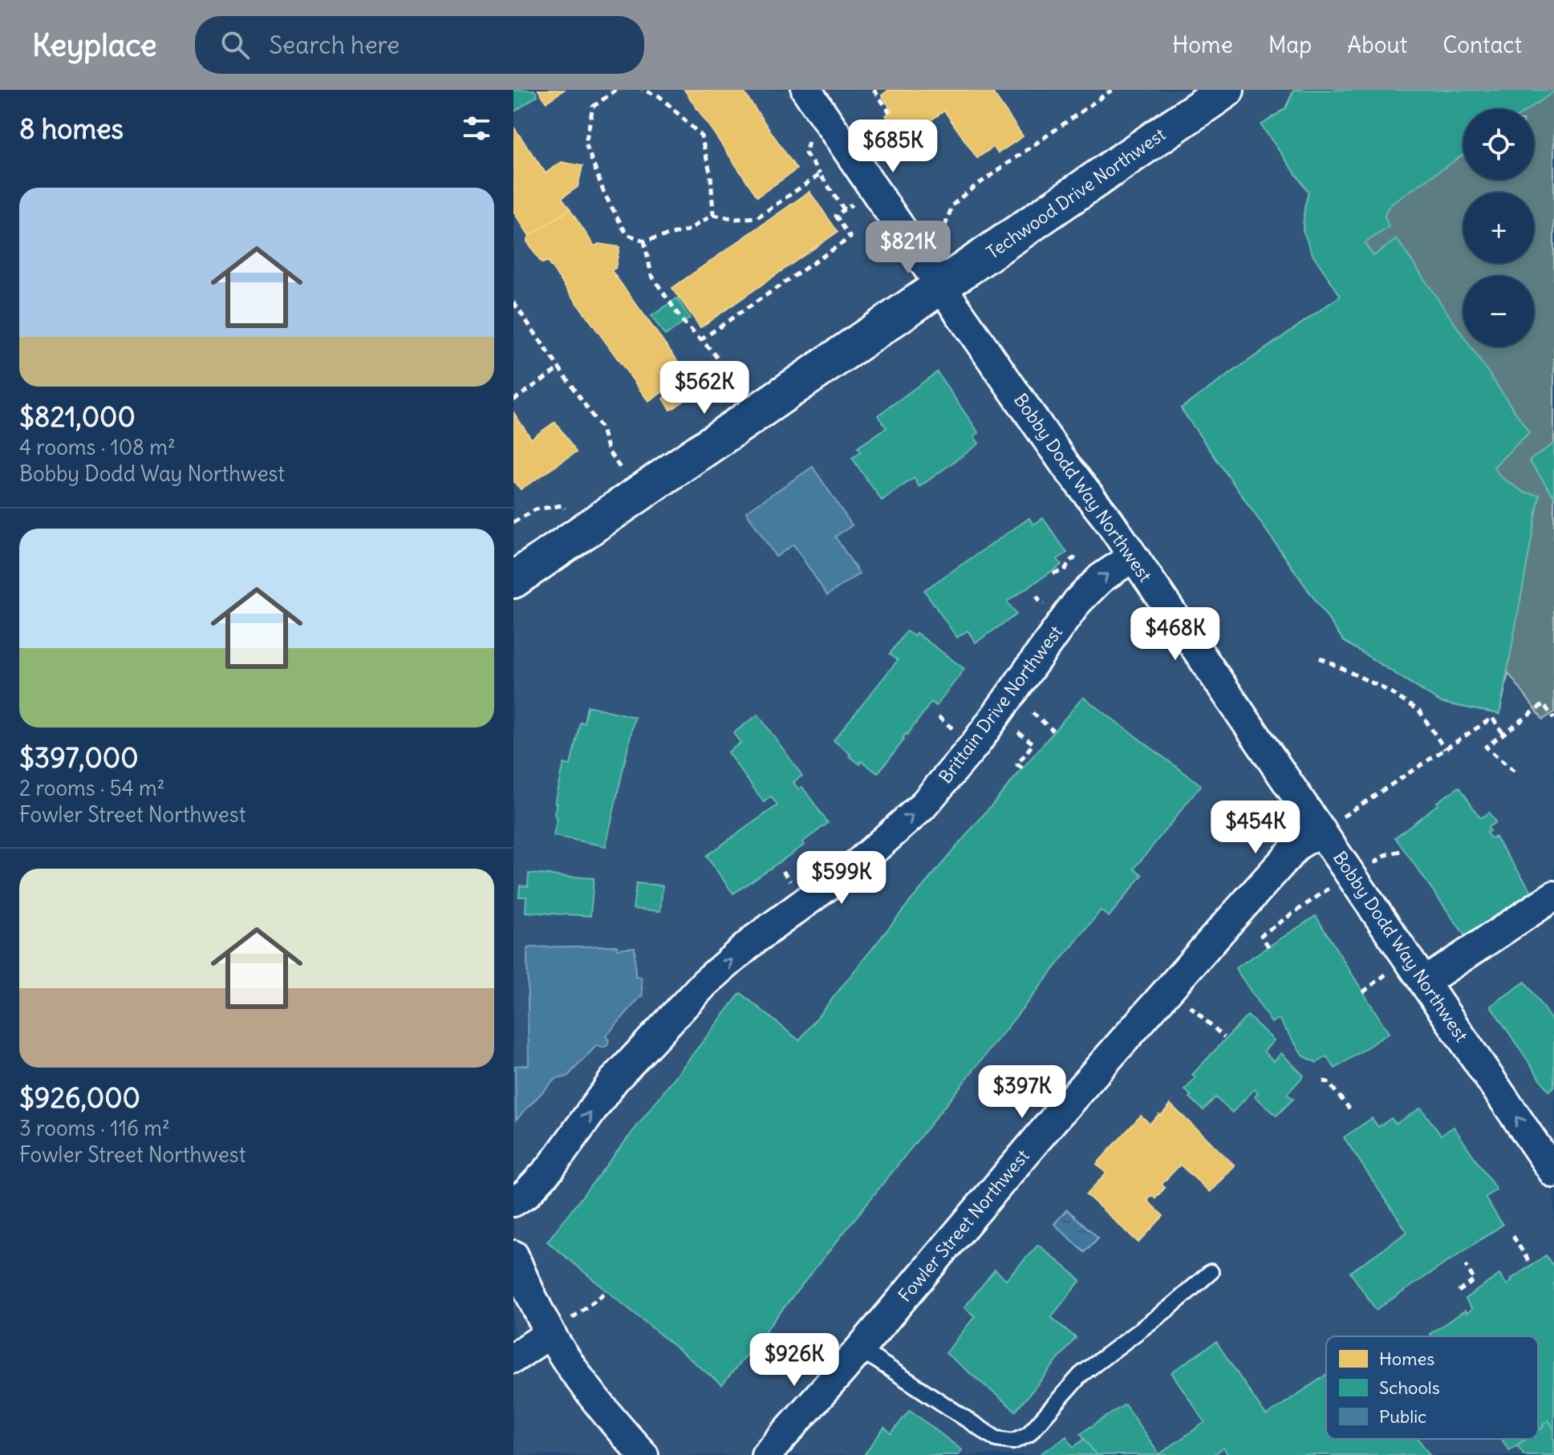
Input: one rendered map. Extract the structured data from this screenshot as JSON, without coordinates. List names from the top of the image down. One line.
{"streets":{"street":["Techwood Drive Northwest","Bobby Dodd Way Northwest","Brittain Drive Northwest","Fowler Street Northwest"]},"crossings":[["Techwood Drive Northwest","Bobby Dodd Way Northwest"],["Bobby Dodd Way Northwest","Brittain Drive Northwest"],["Bobby Dodd Way Northwest","Fowler Street Northwest"]],"one_way":["Brittain Drive Northwest"],"legend":["Homes","Schools","Public"],"page":{"header":"Keyplace","search":"Search here","nav":["Home","Map","About","Contact"],"heading":"8 homes","map_buttons":["+","−"],"price":["$685K","$821K","$562K","$468K","$454K","$599K","$397K","$926K"],"list":[{"name":"$821,000","note":"4 rooms · 108 m² · Bobby Dodd Way Northwest"},{"name":"$397,000","note":"2 rooms · 54 m² · Fowler Street Northwest"},{"name":"$926,000","note":"3 rooms · 116 m² · Fowler Street Northwest"}]}}
